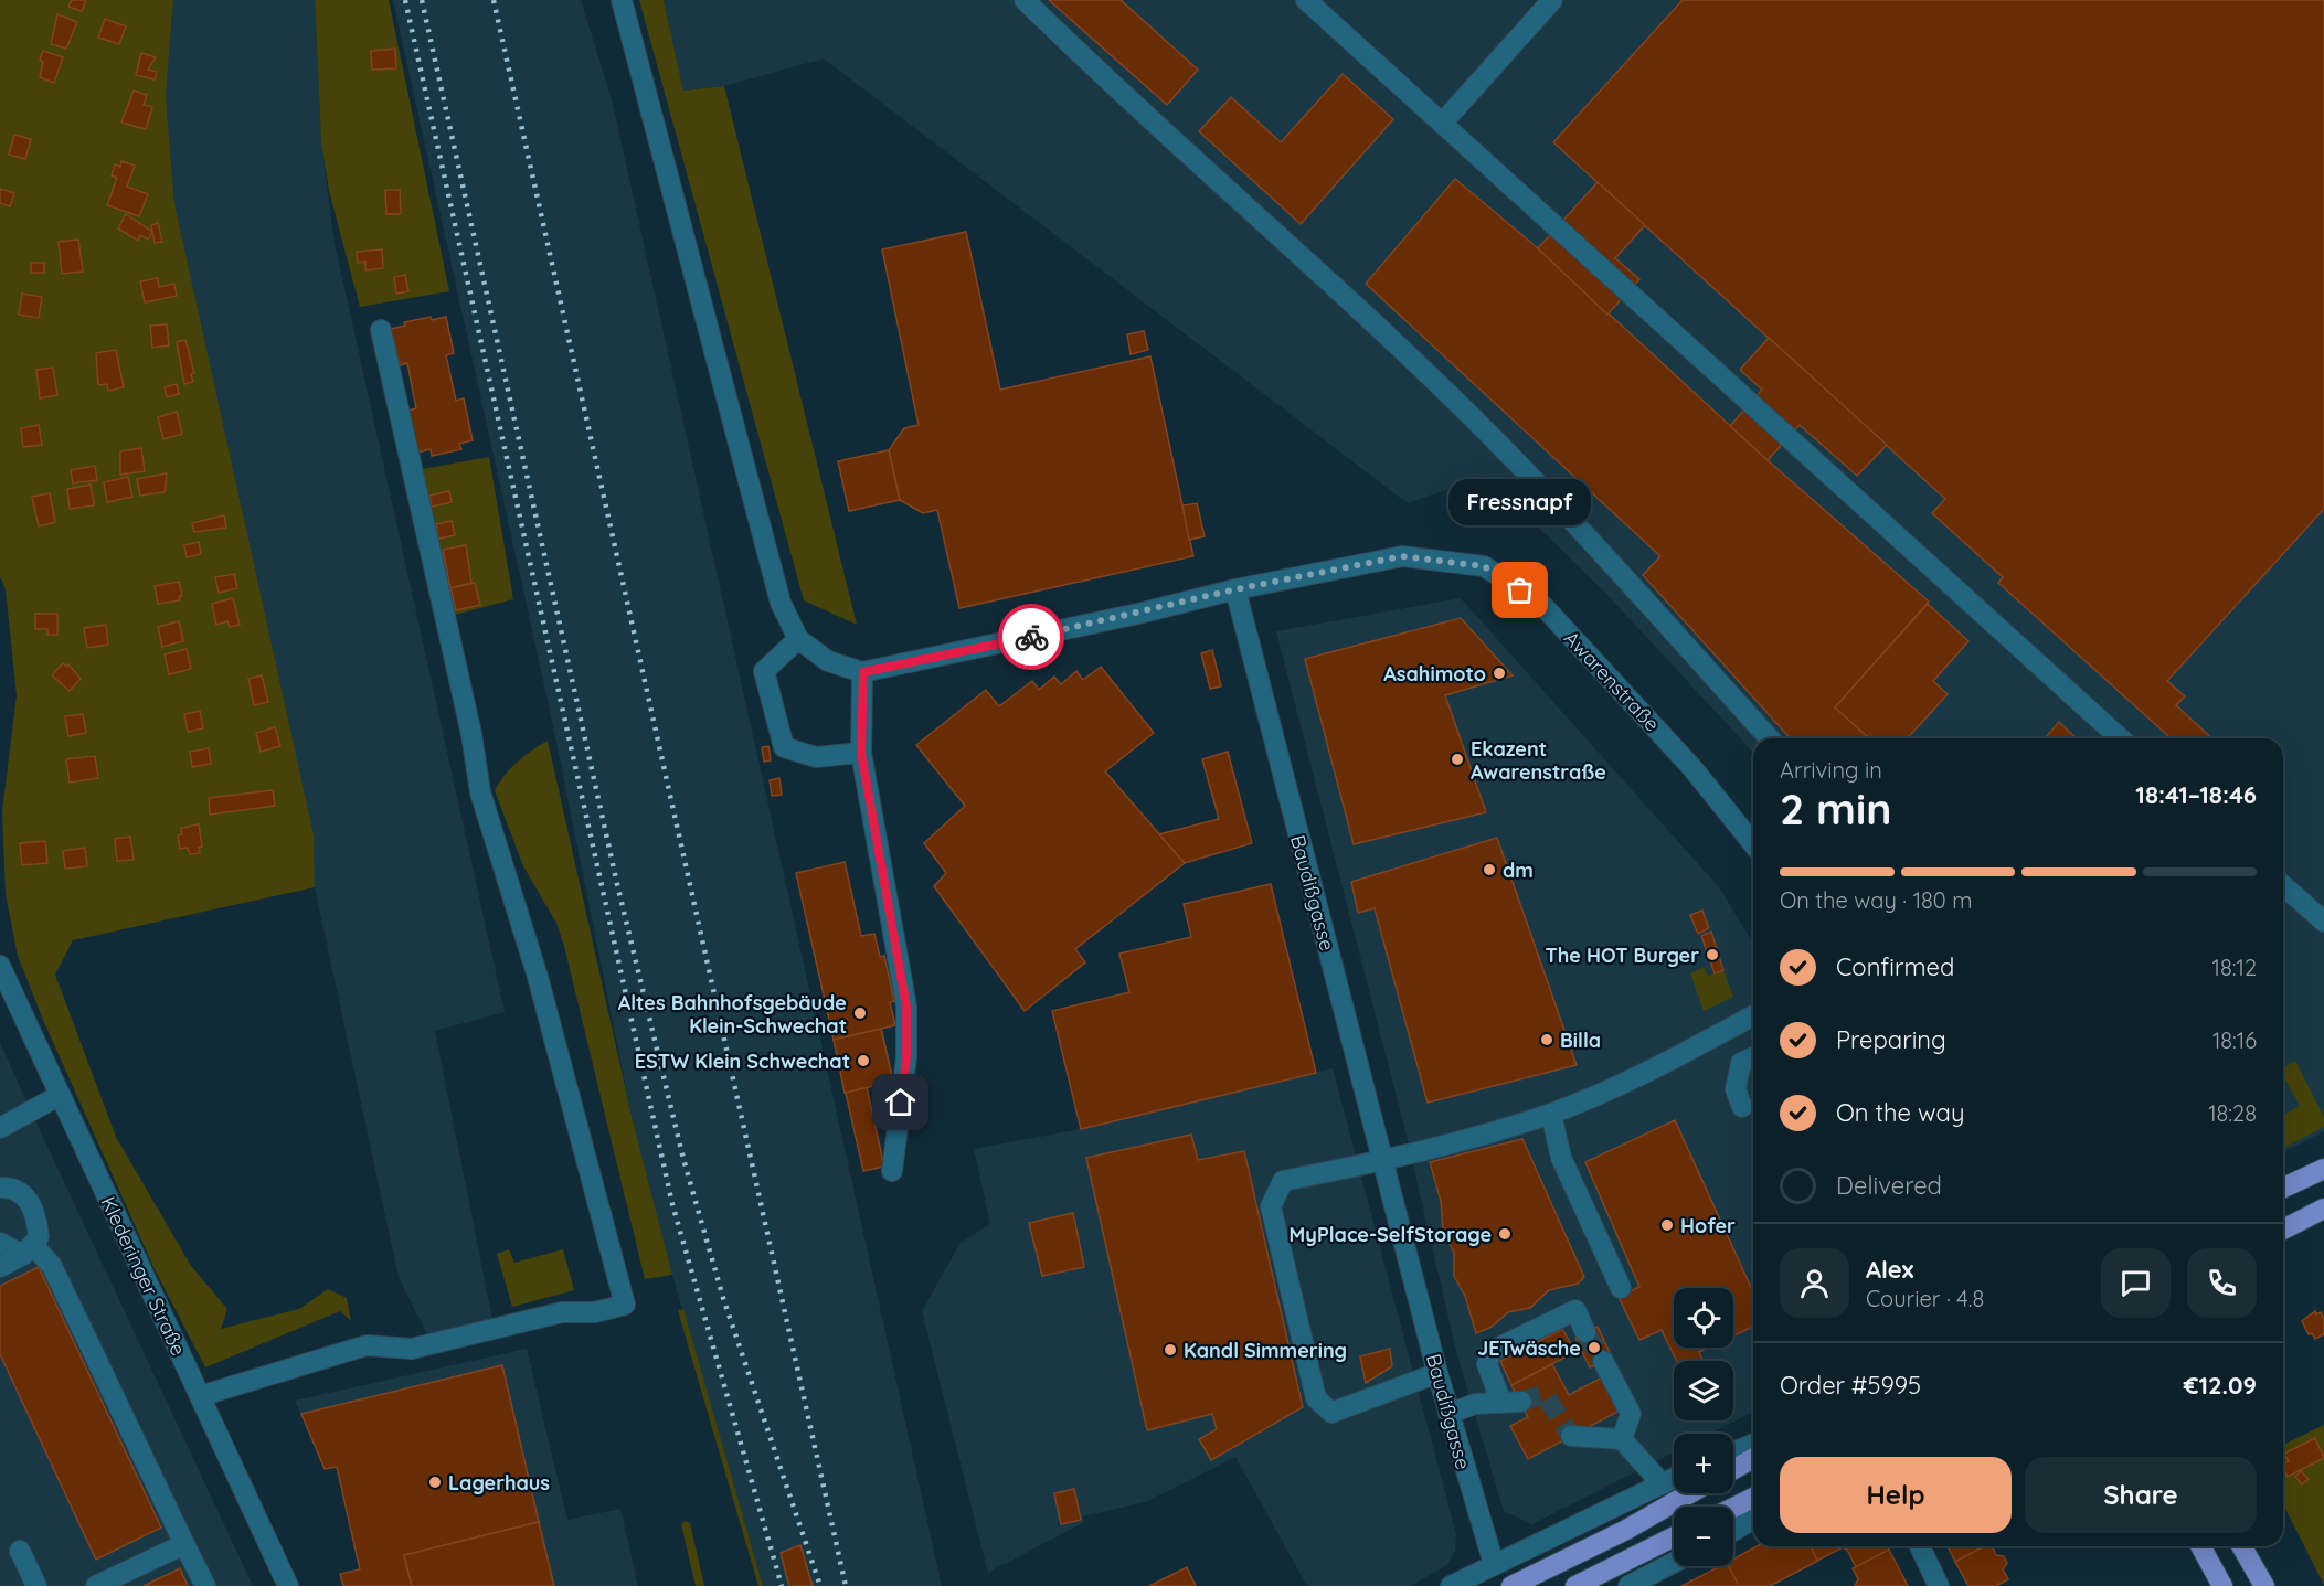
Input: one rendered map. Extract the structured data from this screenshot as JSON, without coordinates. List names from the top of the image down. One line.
{"streets":{"street":["Awarenstraße","Baudißgasse","Klederinger Straße"]},"crossings":[["Awarenstraße","Baudißgasse"]],"places":["Fressnapf","Asahimoto","Ekazent Awarenstraße","dm","The HOT Burger","Altes Bahnhofsgebäude Klein-Schwechat","Billa","ESTW Klein Schwechat","Hofer","MyPlace-SelfStorage","JETwäsche","Kandl Simmering","Lagerhaus"],"page":{"bubble":"Fressnapf","heading":["2 min","Arriving in","18:41–18:46"],"panel":["Alex","Courier · 4.8","Order #5995","€12.09"],"bar":"On the way · 180 m","list":[["Confirmed","18:12"],["Preparing","18:16"],["On the way","18:28"],"Delivered"],"map_buttons":["+","−"],"buttons":["Help","Share"]}}
